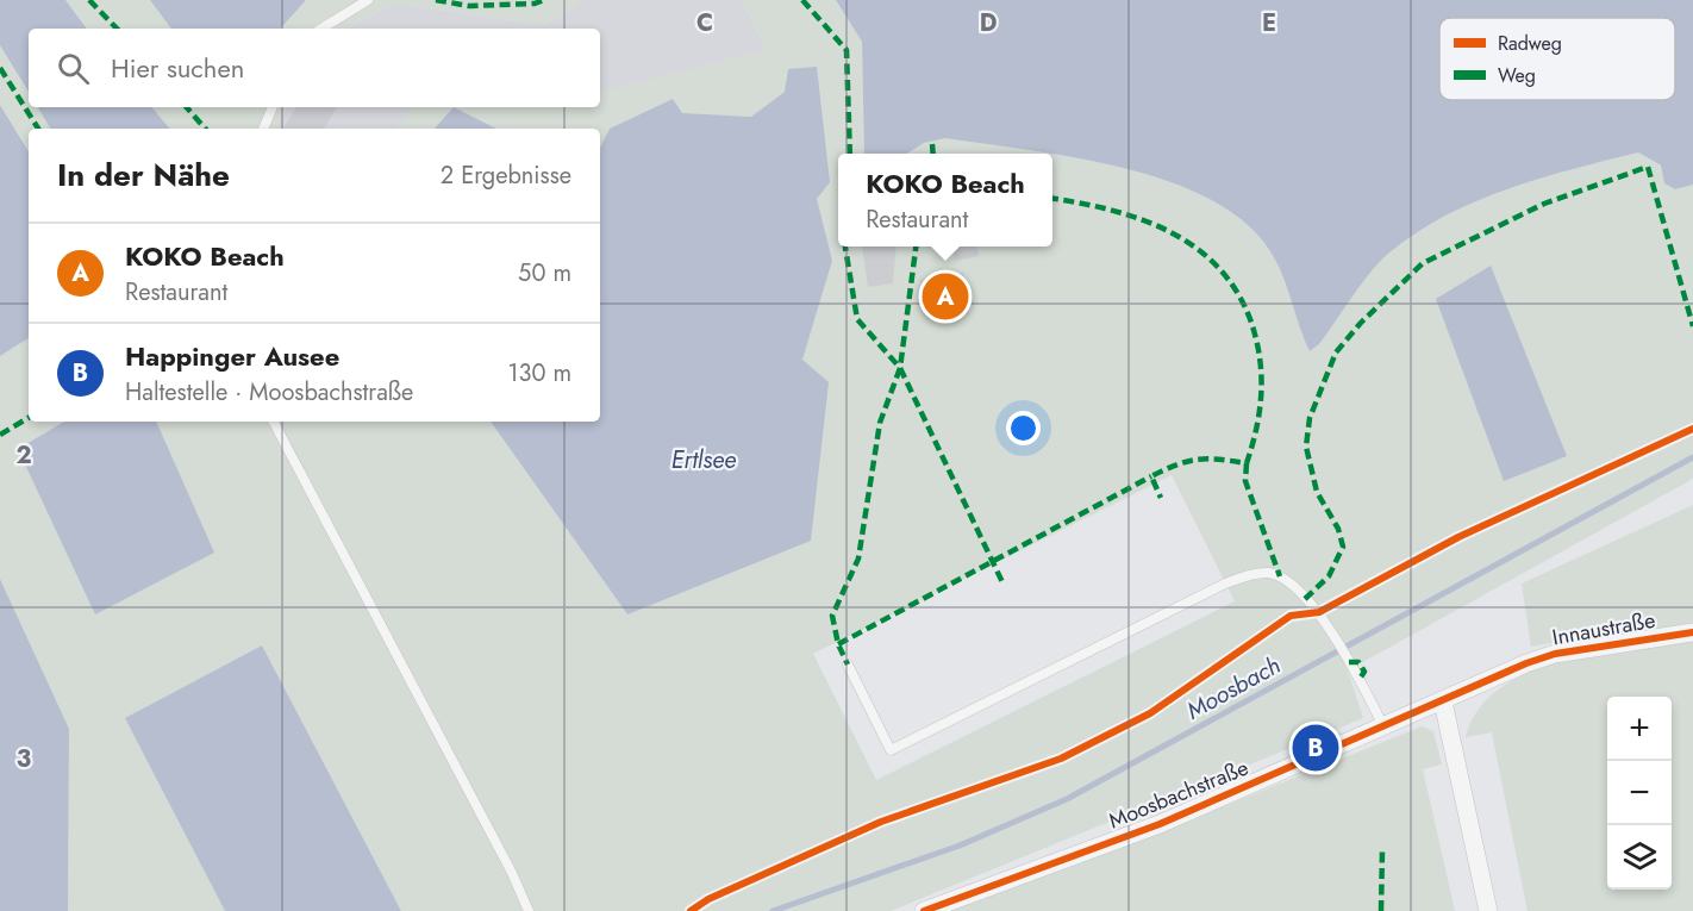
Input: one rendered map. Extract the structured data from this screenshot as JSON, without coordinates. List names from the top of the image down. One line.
{"streets":{"street":["Innaustraße","Moosbachstraße"]},"crossings":[["Innaustraße","Moosbachstraße"]],"water":["Ertlsee","Moosbach"],"legend":["Radweg","Weg"],"page":{"search":"Hier suchen","heading":["In der Nähe","2 Ergebnisse"],"popup":["KOKO Beach","Restaurant"],"list":[{"mark":"A","name":"KOKO Beach","note":"Restaurant","value":"50 m"},{"mark":"B","name":"Happinger Ausee","note":"Haltestelle · Moosbachstraße","value":"130 m"}],"pins":["A","B"],"map_buttons":["+","−"]},"grid":{"columns":["C","D","E"],"rows":["2","3"]}}
